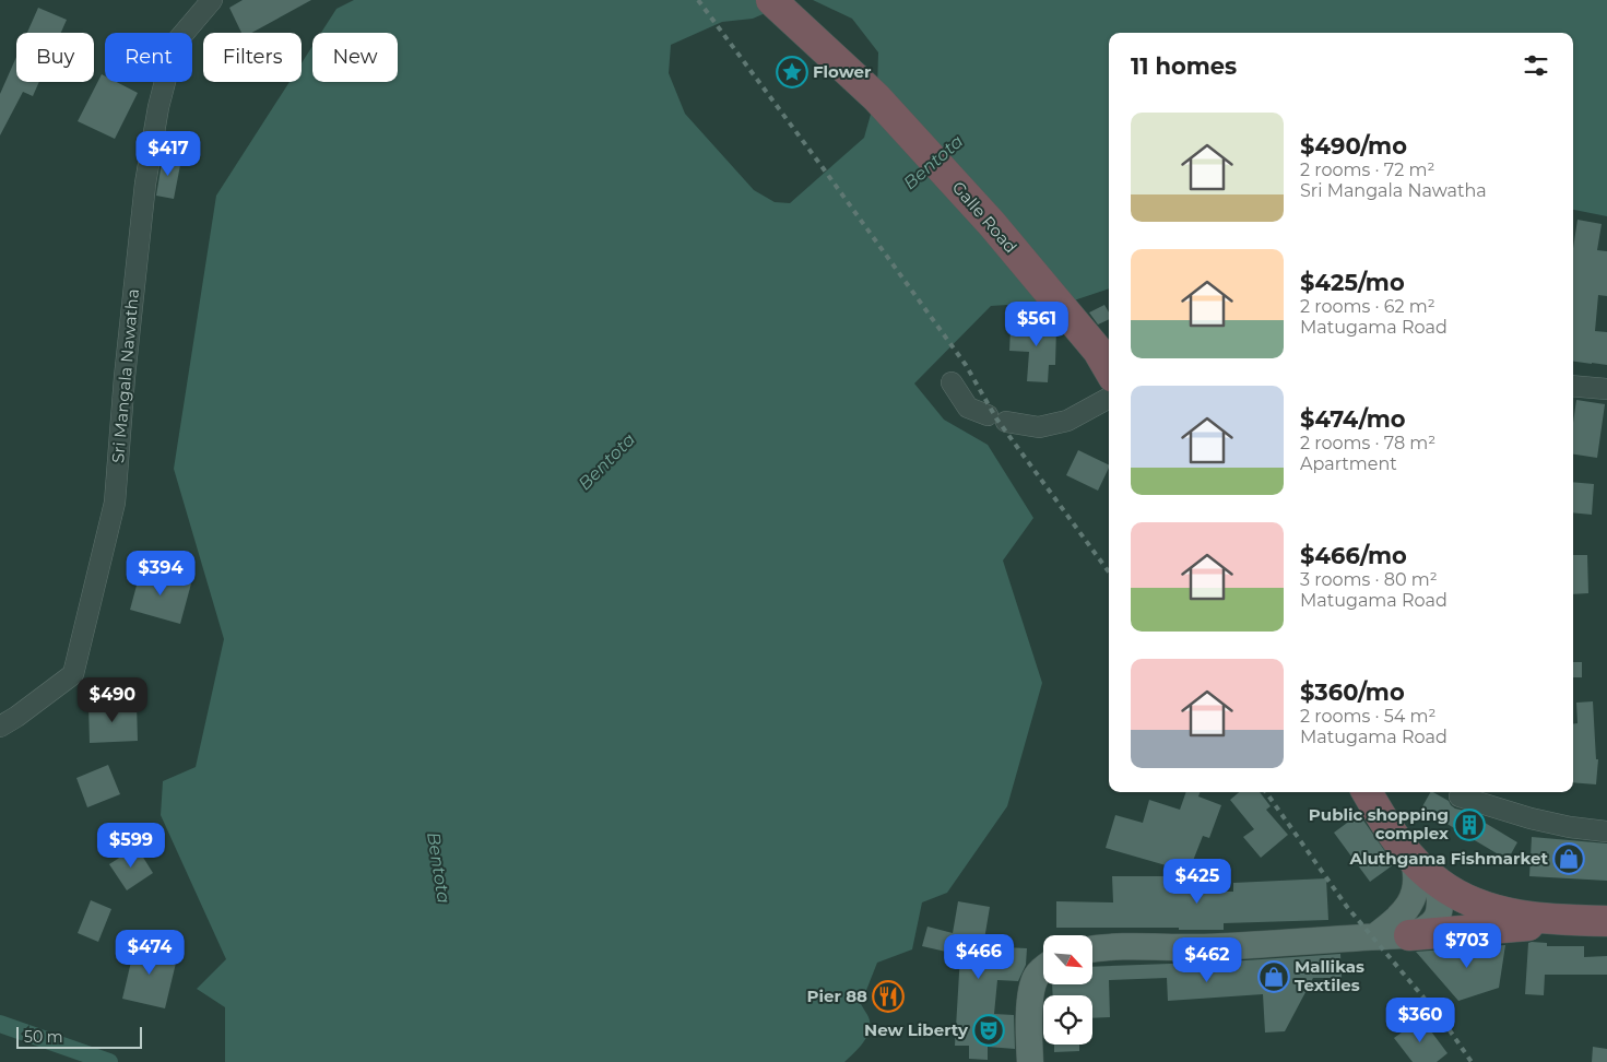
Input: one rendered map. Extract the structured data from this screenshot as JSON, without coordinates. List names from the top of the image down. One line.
{"streets":{"highway":["Galle Road"],"street":["Sri Mangala Nawatha"]},"water":["Bentota"],"places":{"place":["Flower"],"building":["Public shopping complex"],"shop":["Aluthgama Fishmarket","Mallikas Textiles"],"restaurant":["Pier 88"],"theatre":["New Liberty"]},"scale_bar":"50 m","north":"bottom right","page":{"chip":["Buy","Rent","Filters","New"],"heading":"11 homes","list":[{"name":"$490/mo","note":"2 rooms · 72 m² · Sri Mangala Nawatha"},{"name":"$425/mo","note":"2 rooms · 62 m² · Matugama Road"},{"name":"$474/mo","note":"2 rooms · 78 m² · Apartment"},{"name":"$466/mo","note":"3 rooms · 80 m² · Matugama Road"},{"name":"$360/mo","note":"2 rooms · 54 m² · Matugama Road"}],"price":["$417","$561","$394","$490","$599","$425","$703","$474","$466","$462","$360"],"scale":"50 m"}}
